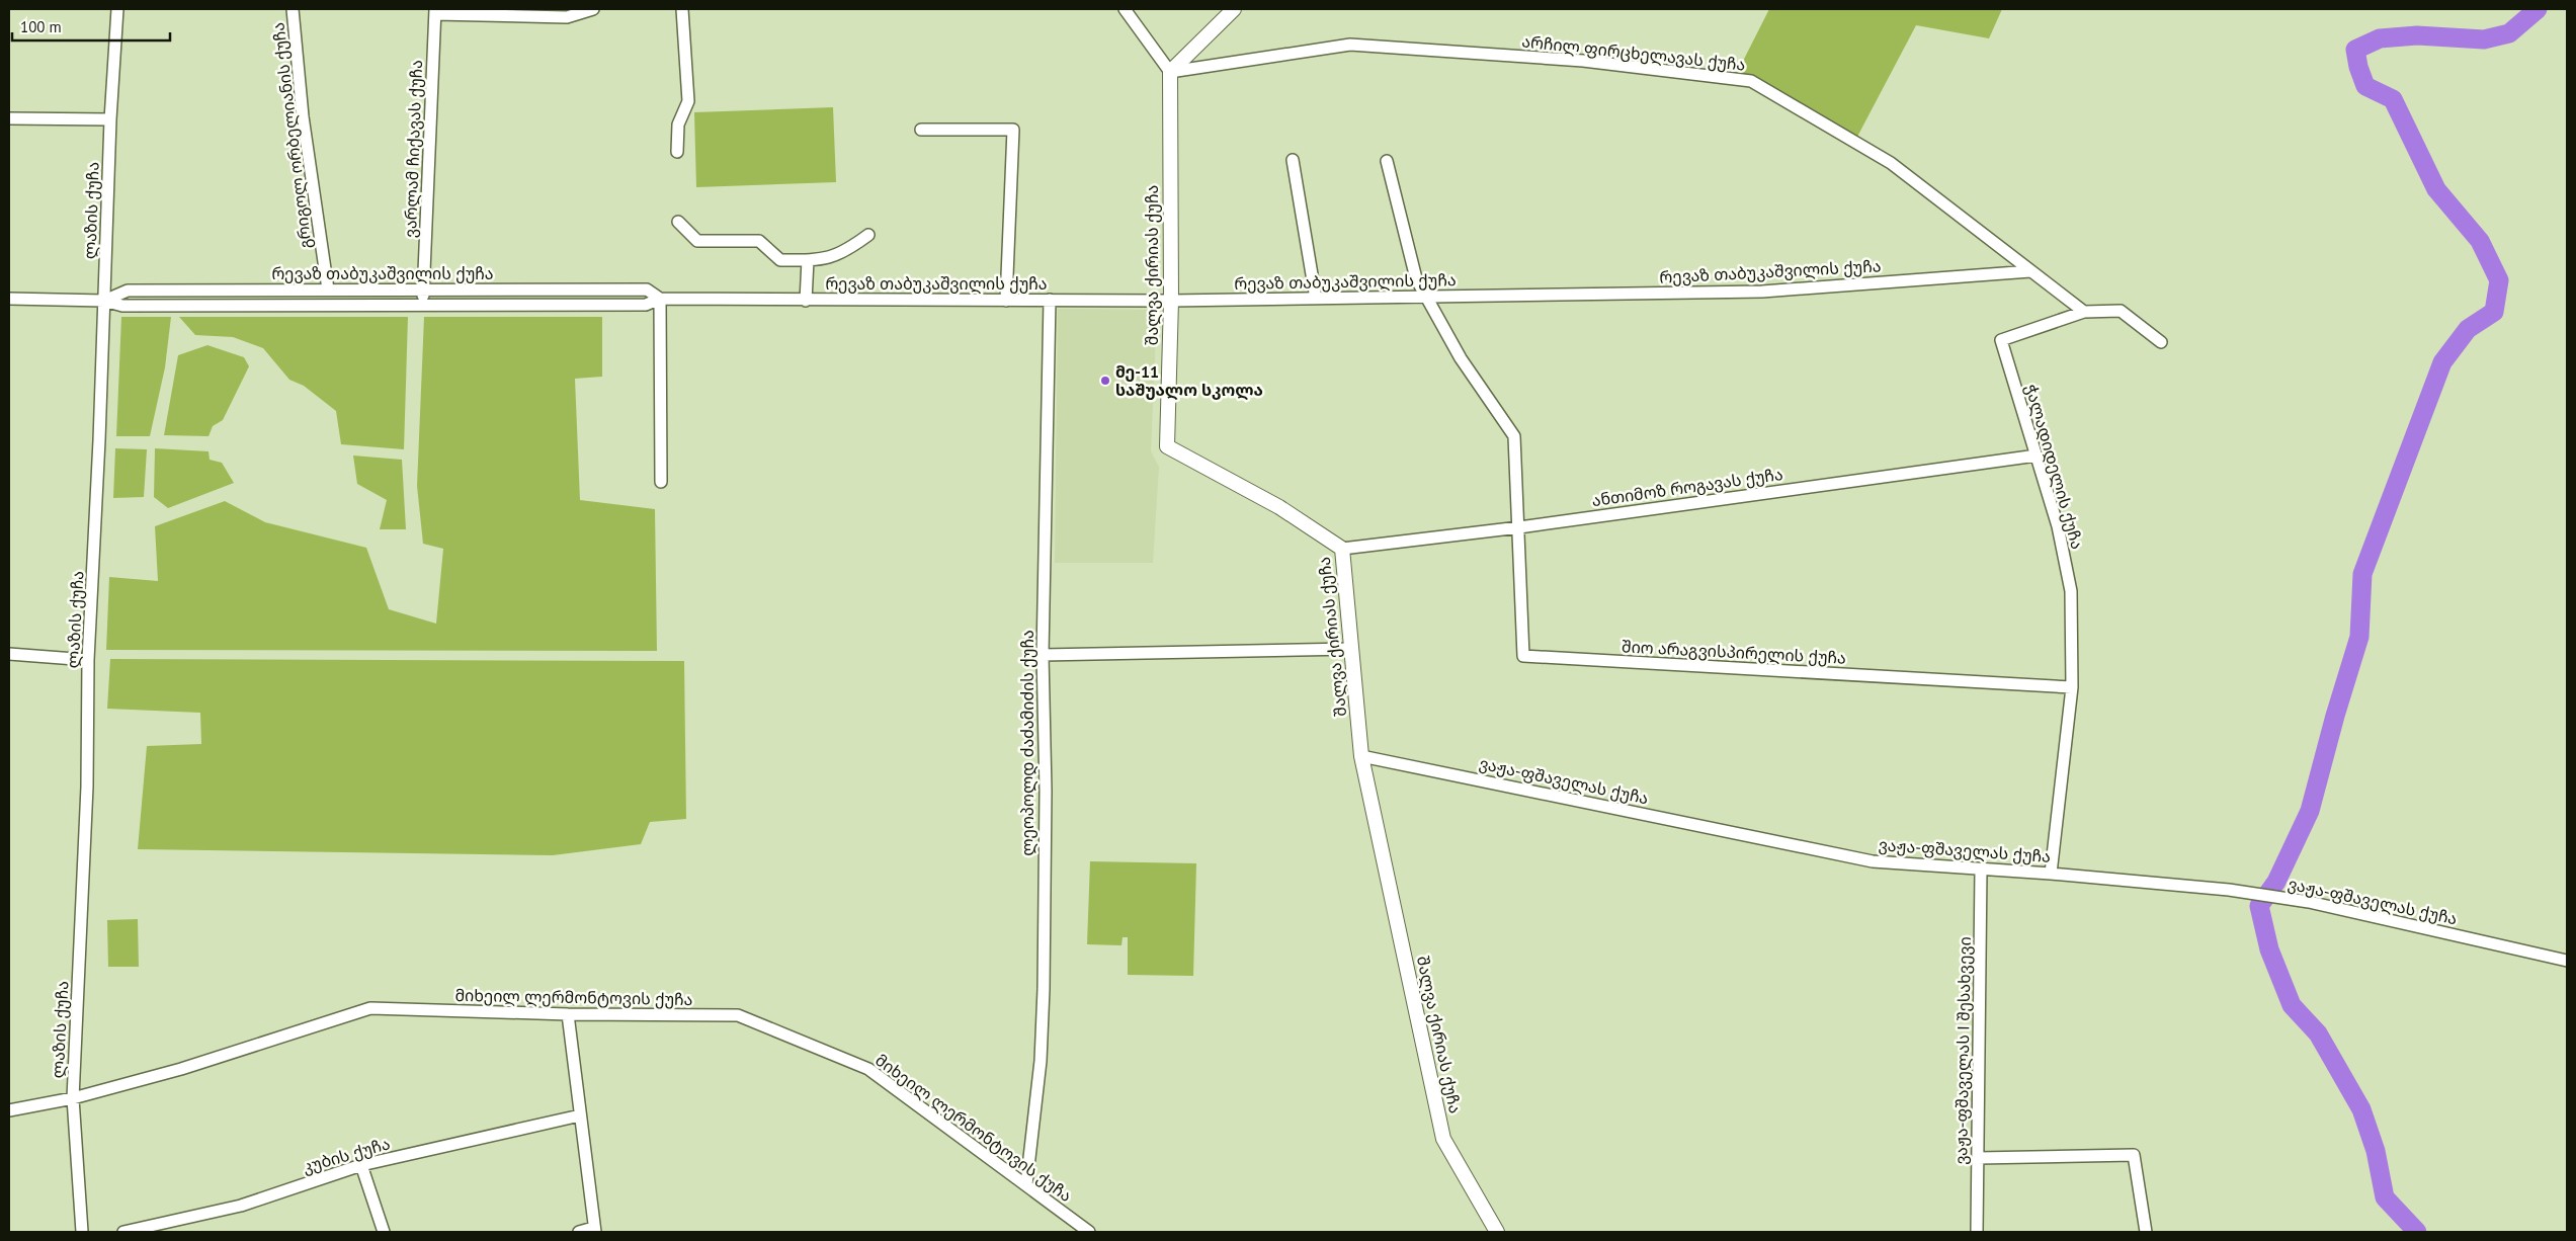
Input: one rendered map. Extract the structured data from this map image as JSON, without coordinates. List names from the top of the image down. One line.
{"streets":{"street":["არჩილ ფირცხელავას ქუჩა","გრიგოლ ორბელიანის ქუჩა","ვარლამ ჩიქავას ქუჩა","ლაზის ქუჩა","შალვა ქირიას ქუჩა","რევაზ თაბუკაშვილის ქუჩა","ჭალადიდელის ქუჩა","ანთიმოზ როგავას ქუჩა","შიო არაგვისპირელის ქუჩა","ლეოპოლდ ძაძამიძის ქუჩა","ვაჟა-ფშაველას ქუჩა","მიხეილ ლერმონტოვის ქუჩა","ვაჟა-ფშაველას I შესახვევი","კუბის ქუჩა"]},"crossings":[["არჩილ ფირცხელავას ქუჩა","შალვა ქირიას ქუჩა"],["არჩილ ფირცხელავას ქუჩა","რევაზ თაბუკაშვილის ქუჩა"],["არჩილ ფირცხელავას ქუჩა","ჭალადიდელის ქუჩა"],["გრიგოლ ორბელიანის ქუჩა","რევაზ თაბუკაშვილის ქუჩა"],["ვარლამ ჩიქავას ქუჩა","რევაზ თაბუკაშვილის ქუჩა"],["ლაზის ქუჩა","რევაზ თაბუკაშვილის ქუჩა"],["ლაზის ქუჩა","მიხეილ ლერმონტოვის ქუჩა"],["შალვა ქირიას ქუჩა","რევაზ თაბუკაშვილის ქუჩა"],["შალვა ქირიას ქუჩა","ანთიმოზ როგავას ქუჩა"],["შალვა ქირიას ქუჩა","ვაჟა-ფშაველას ქუჩა"],["რევაზ თაბუკაშვილის ქუჩა","ლეოპოლდ ძაძამიძის ქუჩა"],["ჭალადიდელის ქუჩა","ანთიმოზ როგავას ქუჩა"],["ჭალადიდელის ქუჩა","შიო არაგვისპირელის ქუჩა"],["ჭალადიდელის ქუჩა","ვაჟა-ფშაველას ქუჩა"],["ანთიმოზ როგავას ქუჩა","შიო არაგვისპირელის ქუჩა"],["ლეოპოლდ ძაძამიძის ქუჩა","მიხეილ ლერმონტოვის ქუჩა"],["ვაჟა-ფშაველას ქუჩა","ვაჟა-ფშაველას I შესახვევი"]],"places":["მე-11 საშუალო სკოლა"],"scale_bar":"100 m"}
